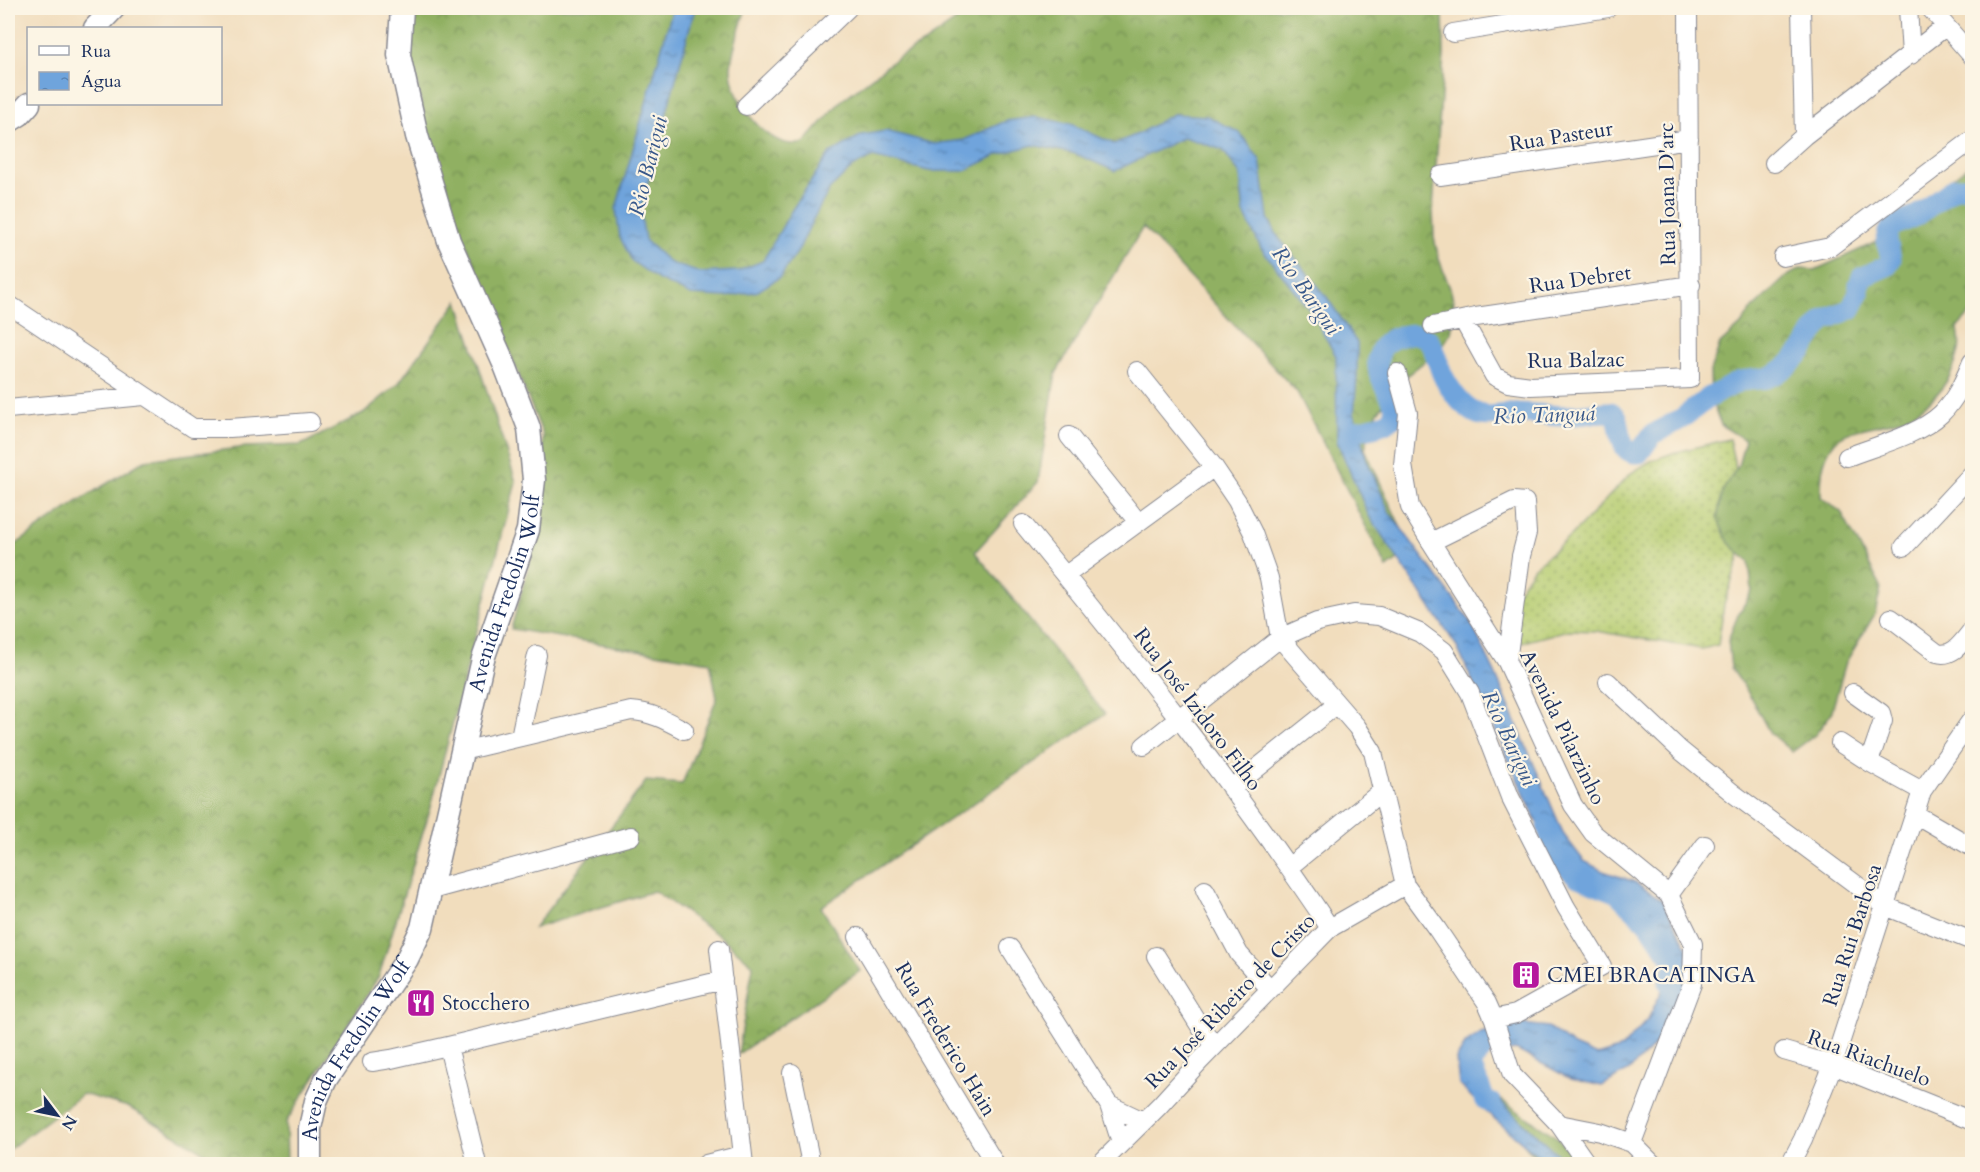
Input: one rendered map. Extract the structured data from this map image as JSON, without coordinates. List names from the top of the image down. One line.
{"streets":{"main road":["Avenida Fredolin Wolf"],"street":["Rua Pasteur","Rua Joana D'arc","Rua Debret","Rua Balzac","Rua José Izidoro Filho","Avenida Pilarzinho","Rua Rui Barbosa","Rua José Ribeiro de Cristo","Rua Frederico Hain","Rua Riachuelo"]},"crossings":[["Rua Pasteur","Rua Joana D'arc"],["Rua Joana D'arc","Rua Debret"],["Rua Joana D'arc","Rua Balzac"],["Rua Debret","Rua Balzac"],["Rua José Izidoro Filho","Rua José Ribeiro de Cristo"],["Rua Rui Barbosa","Rua Riachuelo"]],"water":["Rio Barigui","Rio Tanguá"],"places":{"building":["CMEI BRACATINGA"],"restaurant":["Stocchero"]},"legend":["Rua","Água"],"north":"bottom right"}
